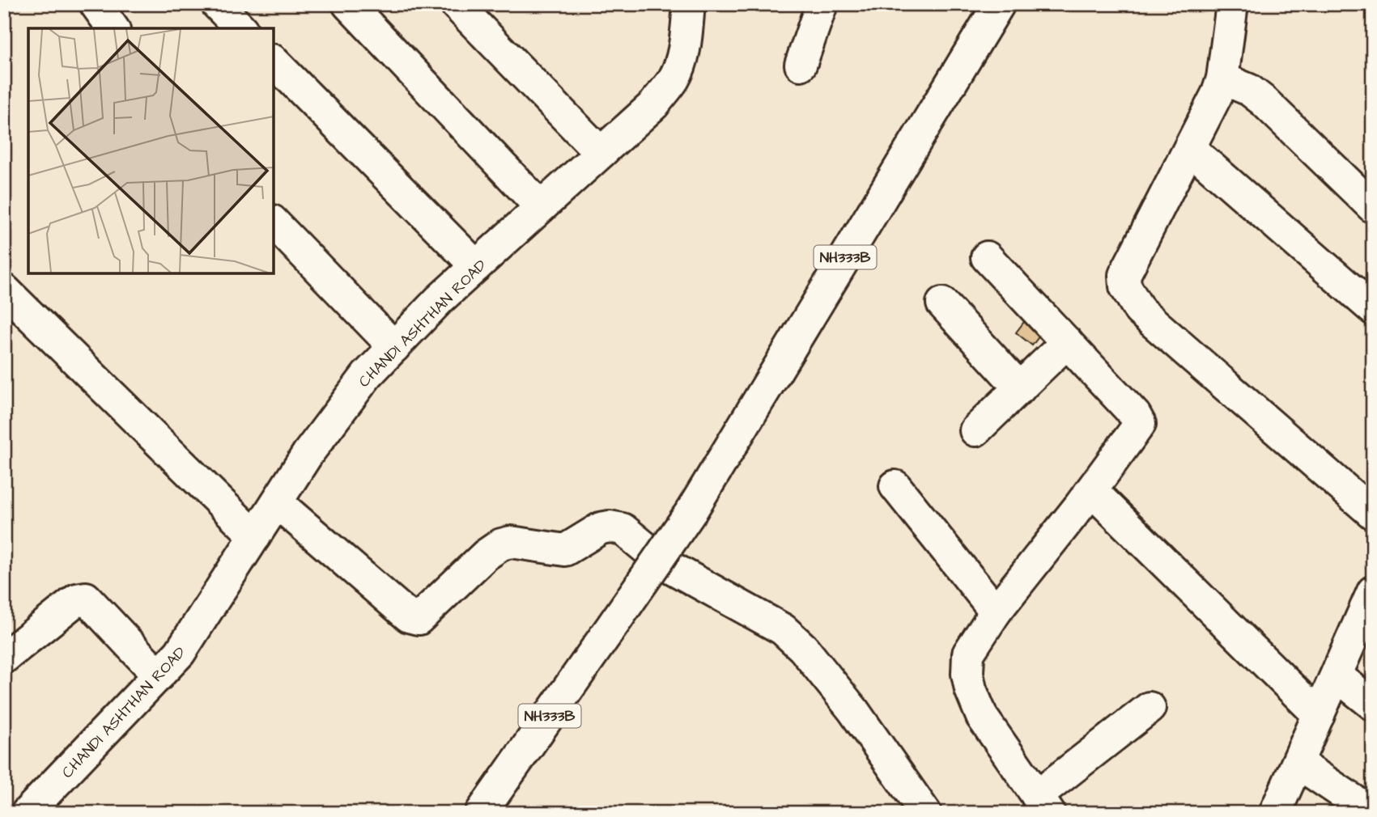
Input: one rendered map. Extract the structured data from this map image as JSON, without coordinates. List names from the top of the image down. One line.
{"streets":{"main road":["NH333B","CHANDI ASHTHAN ROAD"]}}
